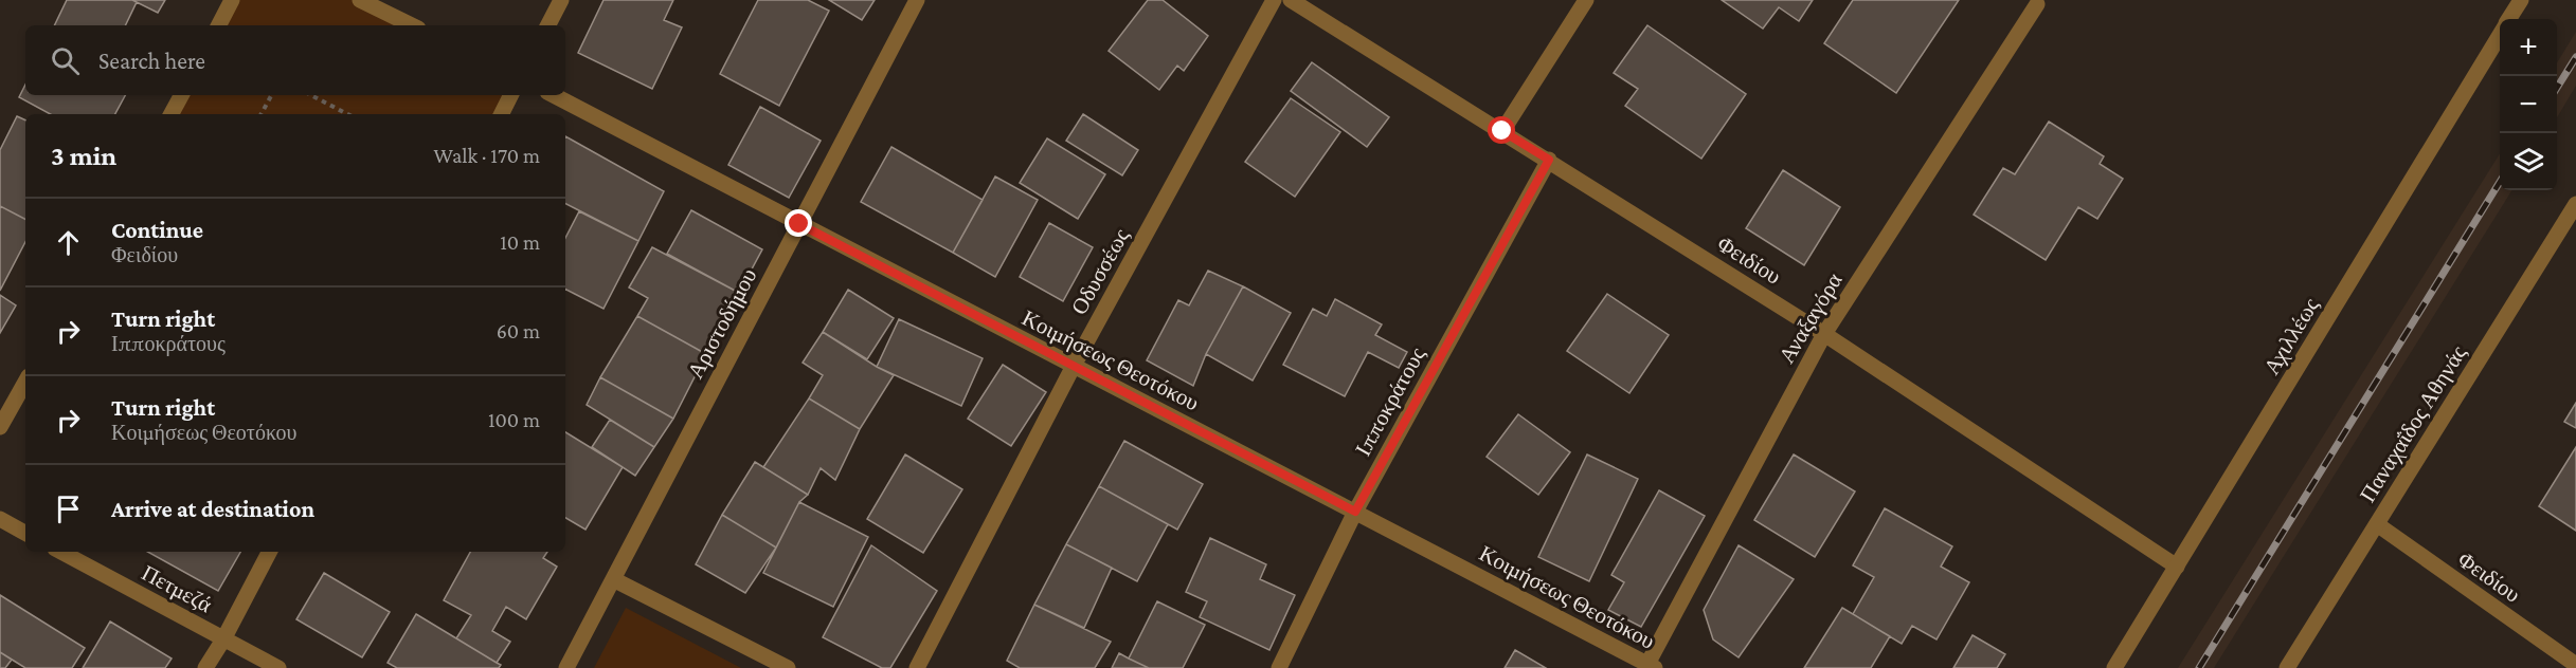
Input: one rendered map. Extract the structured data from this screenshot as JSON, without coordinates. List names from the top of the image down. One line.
{"streets":{"street":["Φειδίου","Οδυσσέως","Αναξαγόρα","Αριστοδήμου","Αχιλλέως","Κοιμήσεως Θεοτόκου","Ιπποκράτους","Παναχαΐδος Αθηνάς","Πετμεζά"]},"crossings":[["Φειδίου","Αναξαγόρα"],["Φειδίου","Αχιλλέως"],["Φειδίου","Ιπποκράτους"],["Φειδίου","Παναχαΐδος Αθηνάς"],["Οδυσσέως","Κοιμήσεως Θεοτόκου"],["Αναξαγόρα","Κοιμήσεως Θεοτόκου"],["Αριστοδήμου","Κοιμήσεως Θεοτόκου"],["Κοιμήσεως Θεοτόκου","Ιπποκράτους"]],"page":{"map_buttons":["+","−"],"search":"Search here","heading":["3 min","Walk · 170 m"],"list":[["Continue","Φειδίου","10 m"],["Turn right","Ιπποκράτους","60 m"],["Turn right","Κοιμήσεως Θεοτόκου","100 m"],"Arrive at destination"]}}
